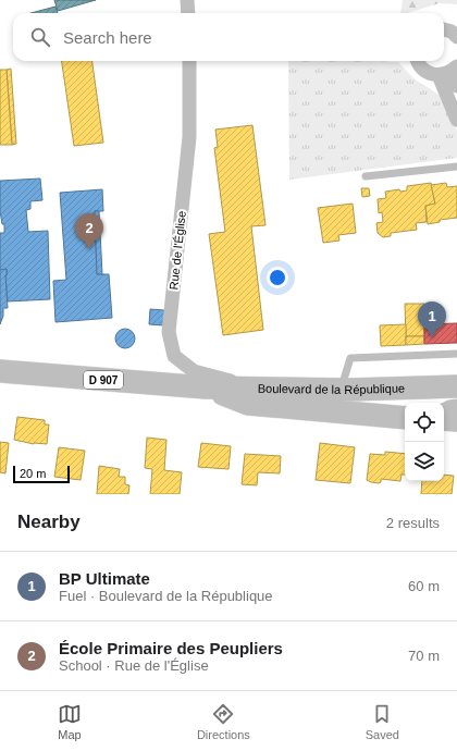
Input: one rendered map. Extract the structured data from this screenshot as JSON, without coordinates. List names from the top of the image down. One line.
{"streets":{"main road":["D 907","Boulevard de la République"],"street":["Rue de l'Église"]},"crossings":[["Rue de l'Église","Boulevard de la République"]],"scale_bar":"20 m","page":{"search":"Search here","pins":["2","1"],"scale":"20 m","heading":["Nearby","2 results"],"list":[{"mark":"1","name":"BP Ultimate","note":"Fuel · Boulevard de la République","value":"60 m"},{"mark":"2","name":"École Primaire des Peupliers","note":"School · Rue de l'Église","value":"70 m"}],"nav":["Map","Directions","Saved"]}}
